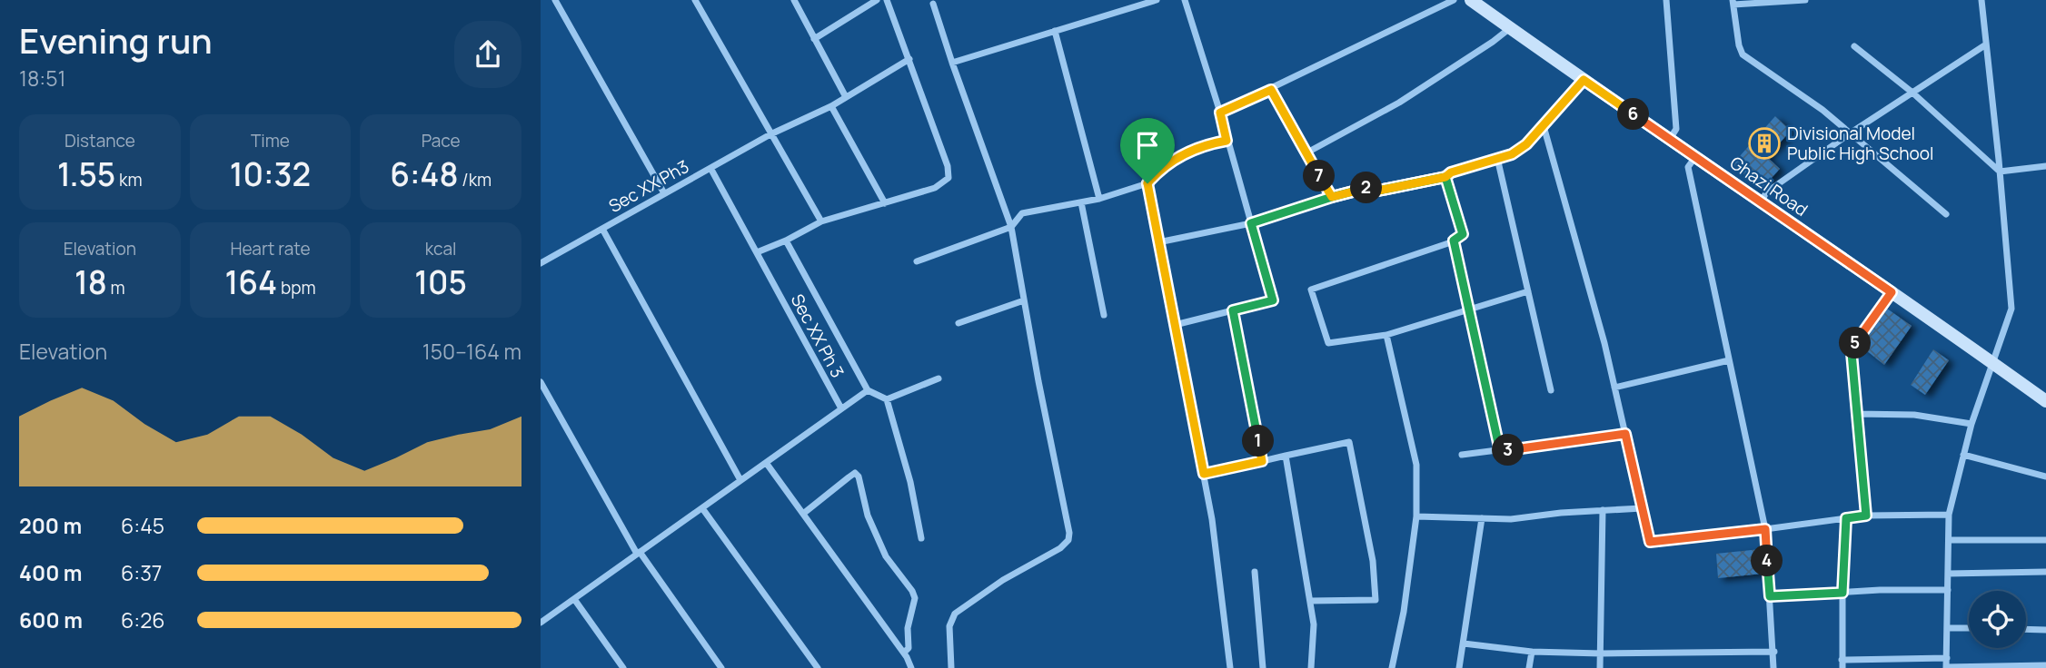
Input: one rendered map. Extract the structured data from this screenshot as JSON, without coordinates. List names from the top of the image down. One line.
{"streets":{"main road":["Ghazi Road"],"street":["Sec XX Ph3","Sec XX Ph 3"]},"crossings":[["Sec XX Ph3","Sec XX Ph 3"]],"places":{"building":["Divisional Model Public High School"]},"page":{"heading":["Evening run","18:51"],"pins":["6","7","2","5","1","3","4"],"stats":[["Distance","1.55 km"],["Time","10:32"],["Pace","6:48 /km"],["Elevation","18 m"],["Heart rate","164 bpm"],["kcal","105"]],"chart":["Elevation","150–164 m"],"list":[{"name":"200 m","note":"6:45"},{"name":"400 m","note":"6:37"},{"name":"600 m","note":"6:26"}]}}
